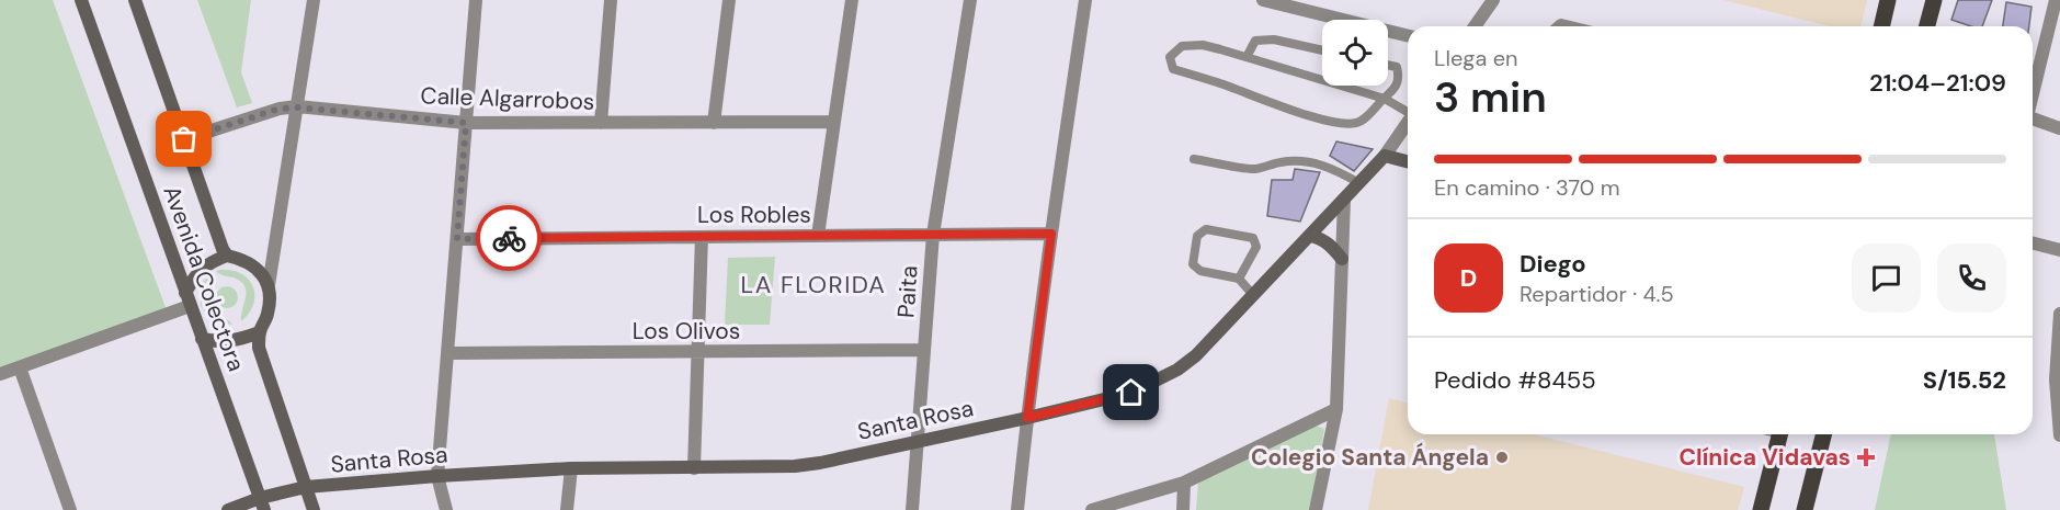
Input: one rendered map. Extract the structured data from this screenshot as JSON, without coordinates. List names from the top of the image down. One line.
{"streets":{"street":["Calle Algarrobos","Los Robles","Avenida Colectora","Paita","Los Olivos","Santa Rosa"]},"crossings":[["Calle Algarrobos","Avenida Colectora"],["Los Robles","Paita"],["Avenida Colectora","Santa Rosa"],["Paita","Los Olivos"],["Paita","Santa Rosa"]],"districts":["LA FLORIDA"],"places":{"other":["Colegio Santa Ángela"],"health":["Clínica Vidavas"]},"page":{"heading":["3 min","Llega en","21:04–21:09"],"panel":["Diego","Repartidor · 4.5","Pedido #8455","S/15.52"],"bar":"En camino · 370 m","round":"D"}}
